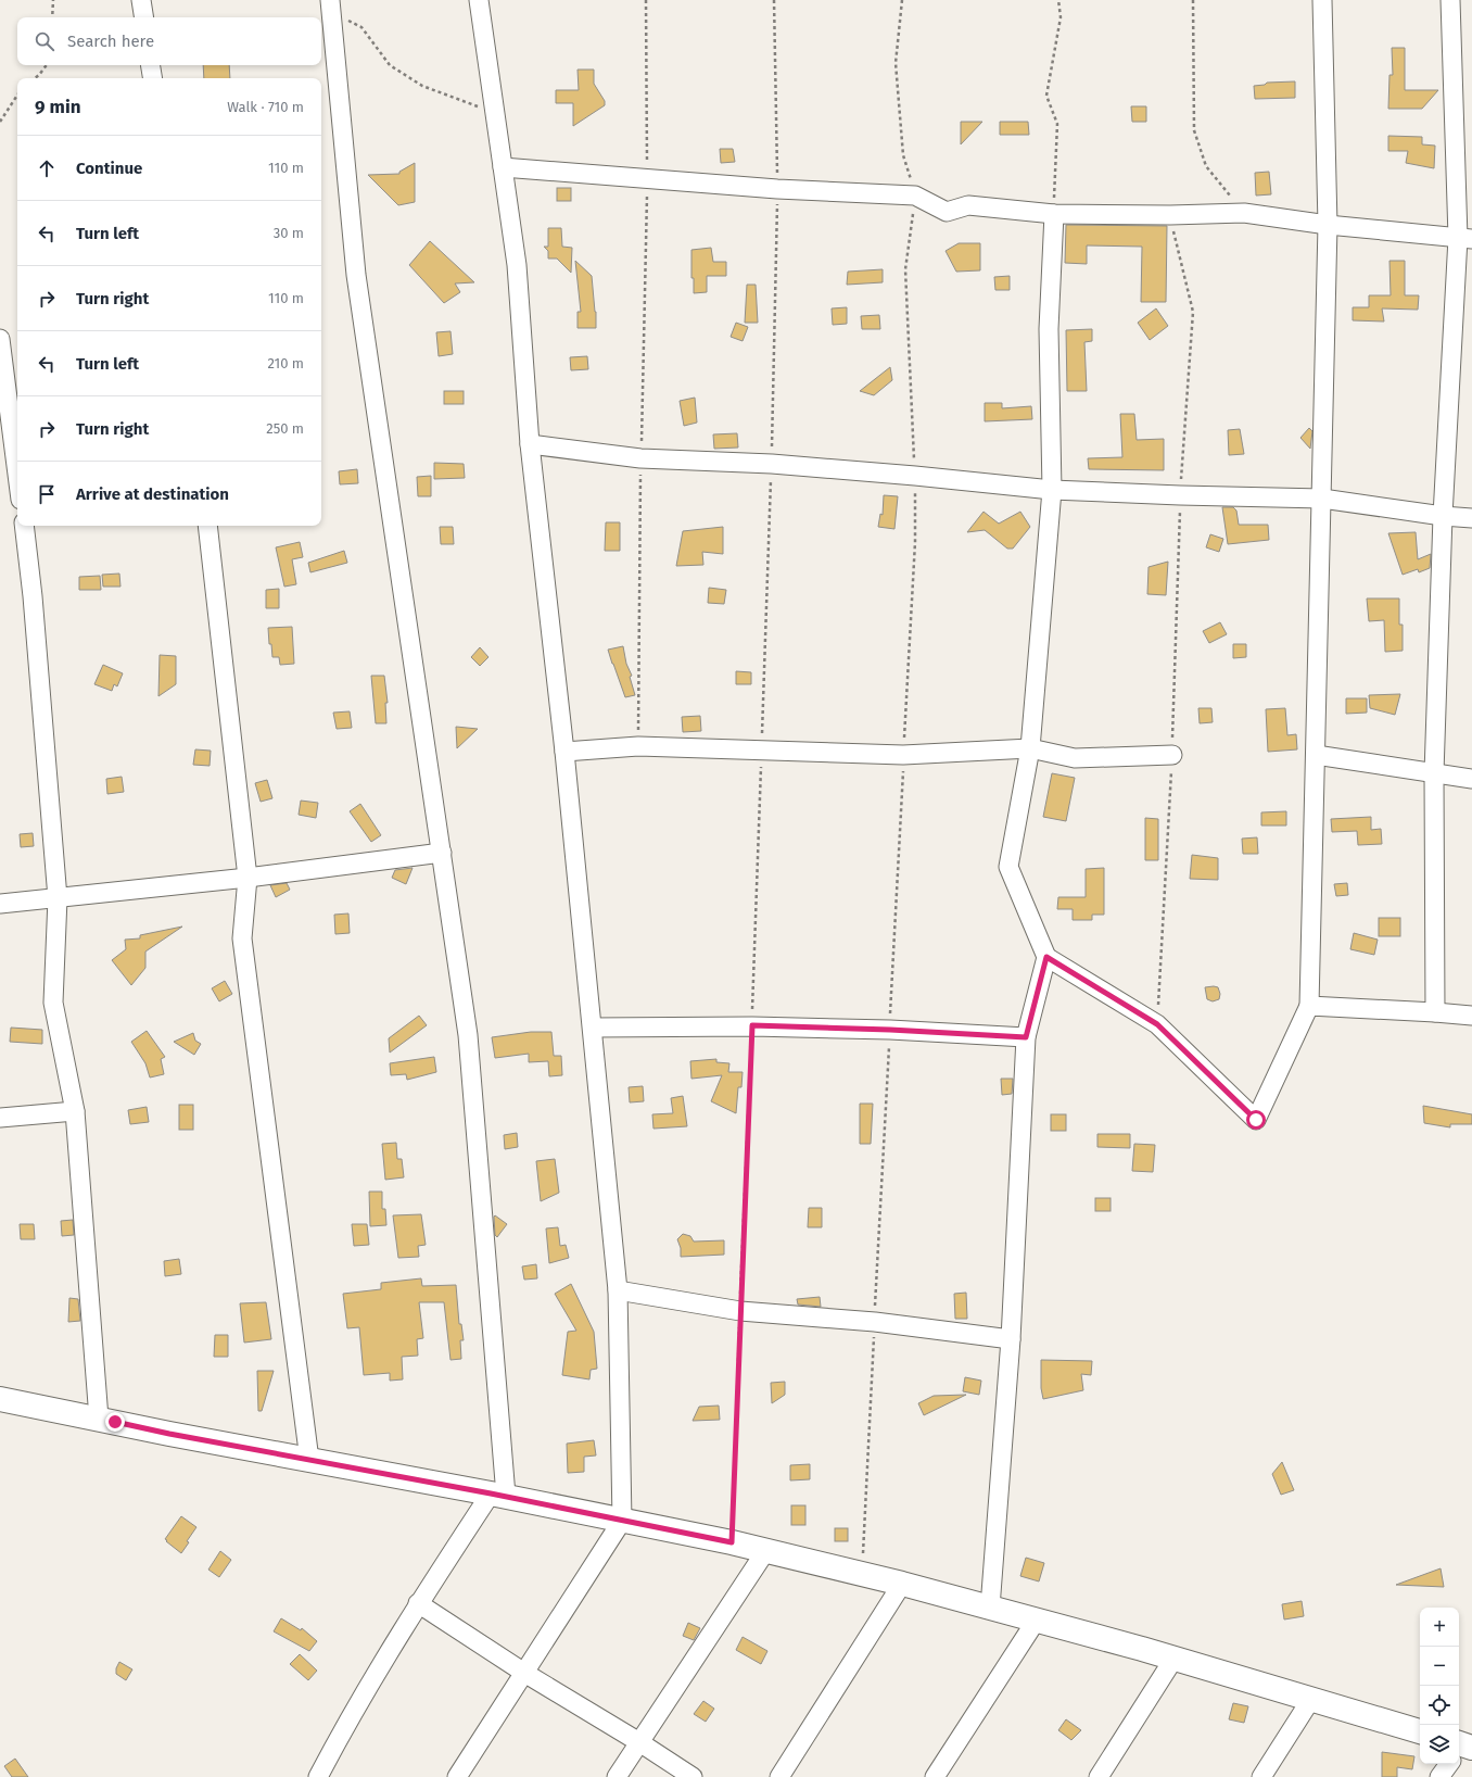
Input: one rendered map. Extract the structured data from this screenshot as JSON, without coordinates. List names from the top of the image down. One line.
{"page":{"search":"Search here","heading":["9 min","Walk · 710 m"],"list":[["Continue","110 m"],["Turn left","30 m"],["Turn right","110 m"],["Turn left","210 m"],["Turn right","250 m"],"Arrive at destination"],"map_buttons":["+","−"]}}
